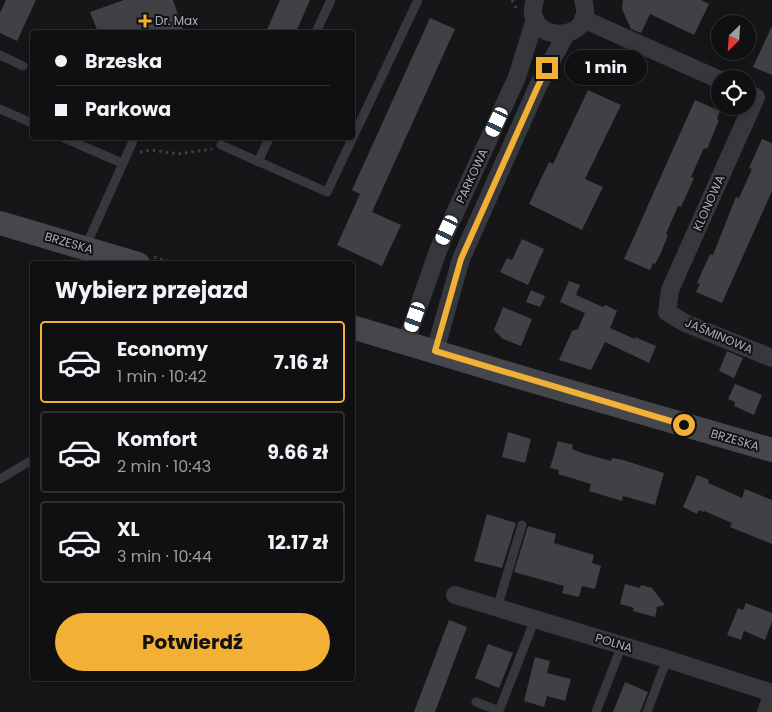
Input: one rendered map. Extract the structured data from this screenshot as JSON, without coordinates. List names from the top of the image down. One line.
{"streets":{"street":["PARKOWA","KLONOWA","BRZESKA","JAŚMINOWA","POLNA"]},"crossings":[["PARKOWA","BRZESKA"],["KLONOWA","JAŚMINOWA"]],"places":{"health":["Dr. Max"]},"north":"bottom left","page":{"banner":["Brzeska","Parkowa"],"bubble":"1 min","heading":"Wybierz przejazd","list":[{"name":"Economy","note":"1 min · 10:42","value":"7.16 zł"},{"name":"Komfort","note":"2 min · 10:43","value":"9.66 zł"},{"name":"XL","note":"3 min · 10:44","value":"12.17 zł"}],"buttons":"Potwierdź"}}
